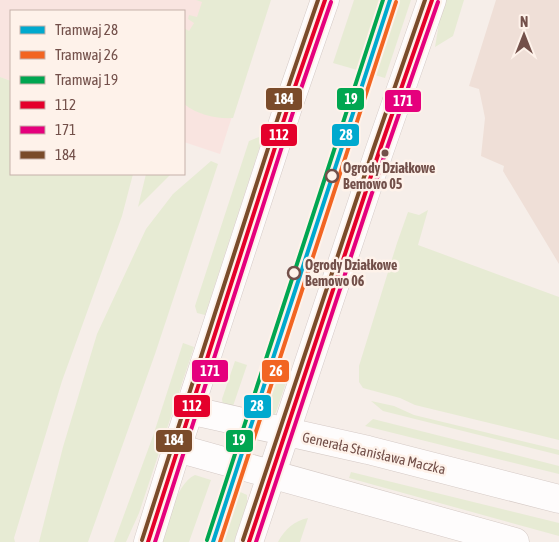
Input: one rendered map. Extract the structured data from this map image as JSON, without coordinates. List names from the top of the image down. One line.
{"streets":{"main road":["Generała Stanisława Maczka"]},"places":["Ogrody Działkowe Bemowo 05","Ogrody Działkowe Bemowo 06"],"lines":["tram line 28","tram line 19","transit line 112","transit line 184","tram line 26","transit line 171"],"legend":["Tramwaj 28","Tramwaj 26","Tramwaj 19","112","171","184"],"north":"top"}
